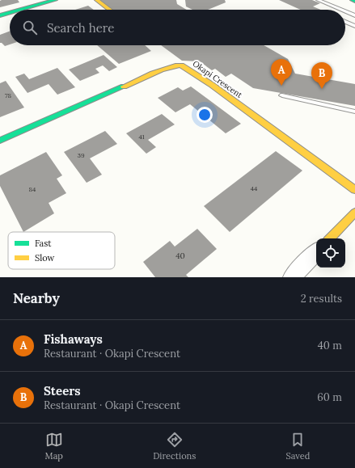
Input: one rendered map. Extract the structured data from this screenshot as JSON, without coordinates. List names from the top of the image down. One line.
{"streets":{"street":["Okapi Crescent"]},"house_numbers":["78","41","39","44","84","40"],"legend":["Fast","Slow"],"page":{"search":"Search here","pins":["A","B"],"heading":["Nearby","2 results"],"list":[{"mark":"A","name":"Fishaways","note":"Restaurant · Okapi Crescent","value":"40 m"},{"mark":"B","name":"Steers","note":"Restaurant · Okapi Crescent","value":"60 m"}],"nav":["Map","Directions","Saved"]}}
